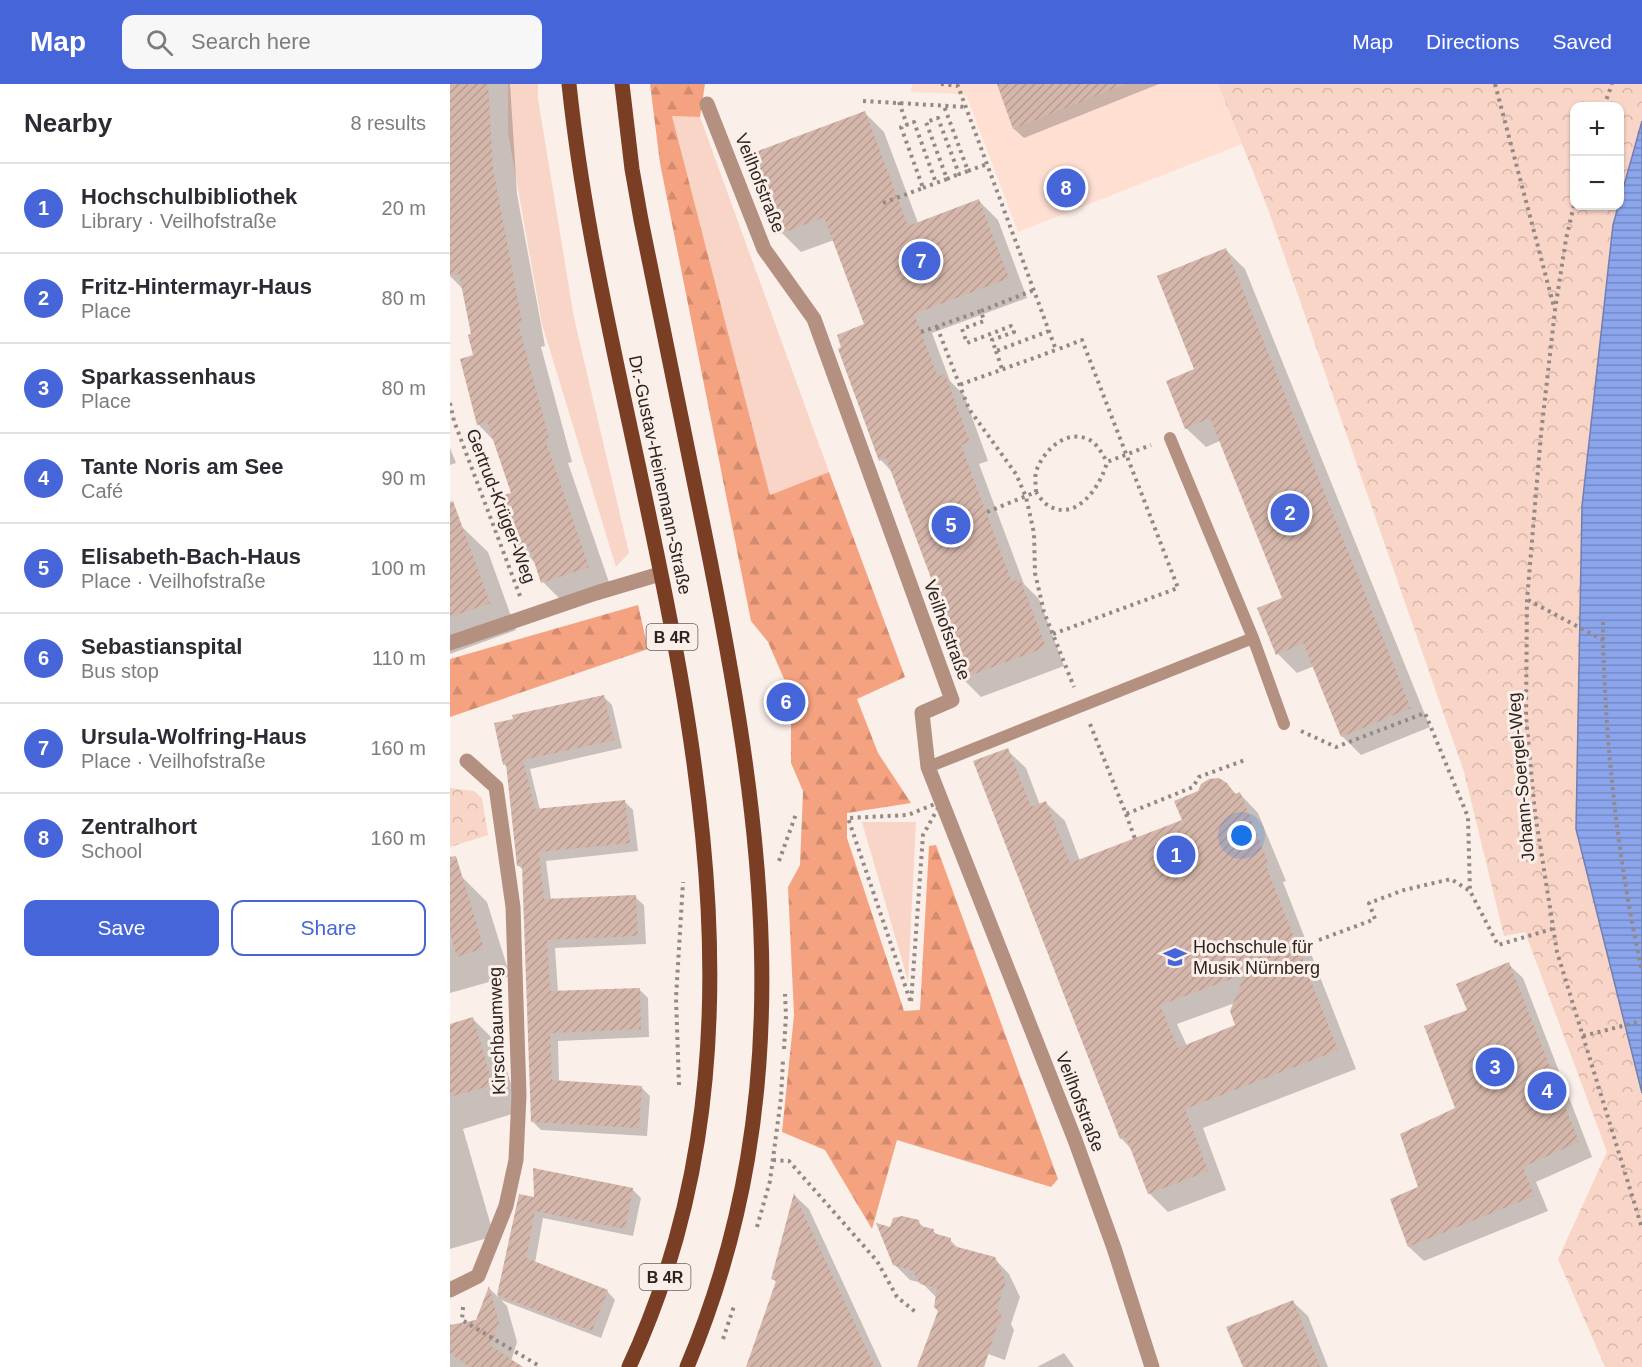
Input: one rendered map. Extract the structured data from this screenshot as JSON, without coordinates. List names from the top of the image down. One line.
{"streets":{"main road":["Dr.-Gustav-Heinemann-Straße","B 4R"],"street":["Veilhofstraße","Kirschbaumweg"],"path":["Gertrud-Krüger-Weg","Johann-Soergel-Weg"]},"places":{"school or university":["Hochschule für Musik Nürnberg"]},"page":{"header":"Map","search":"Search here","nav":["Map","Directions","Saved"],"heading":["Nearby","8 results"],"map_buttons":["+","−"],"list":[{"mark":"1","name":"Hochschulbibliothek","note":"Library · Veilhofstraße","value":"20 m"},{"mark":"2","name":"Fritz-Hintermayr-Haus","note":"Place","value":"80 m"},{"mark":"3","name":"Sparkassenhaus","note":"Place","value":"80 m"},{"mark":"4","name":"Tante Noris am See","note":"Café","value":"90 m"},{"mark":"5","name":"Elisabeth-Bach-Haus","note":"Place · Veilhofstraße","value":"100 m"},{"mark":"6","name":"Sebastianspital","note":"Bus stop","value":"110 m"},{"mark":"7","name":"Ursula-Wolfring-Haus","note":"Place · Veilhofstraße","value":"160 m"},{"mark":"8","name":"Zentralhort","note":"School","value":"160 m"}],"pins":["8","7","2","5","6","1","3","4"],"buttons":["Save","Share"]}}
